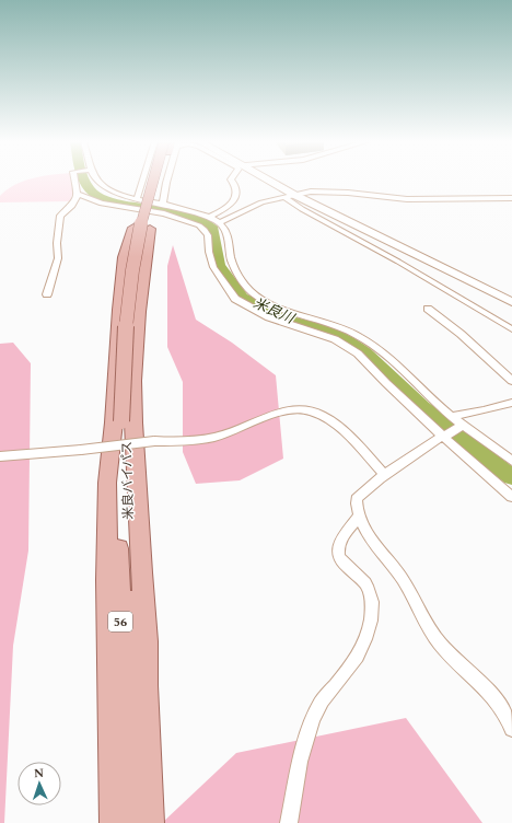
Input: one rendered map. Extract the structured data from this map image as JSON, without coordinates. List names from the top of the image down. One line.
{"streets":{"main road":["米良バイパス","56"]},"water":["米良川"],"north":"top"}
